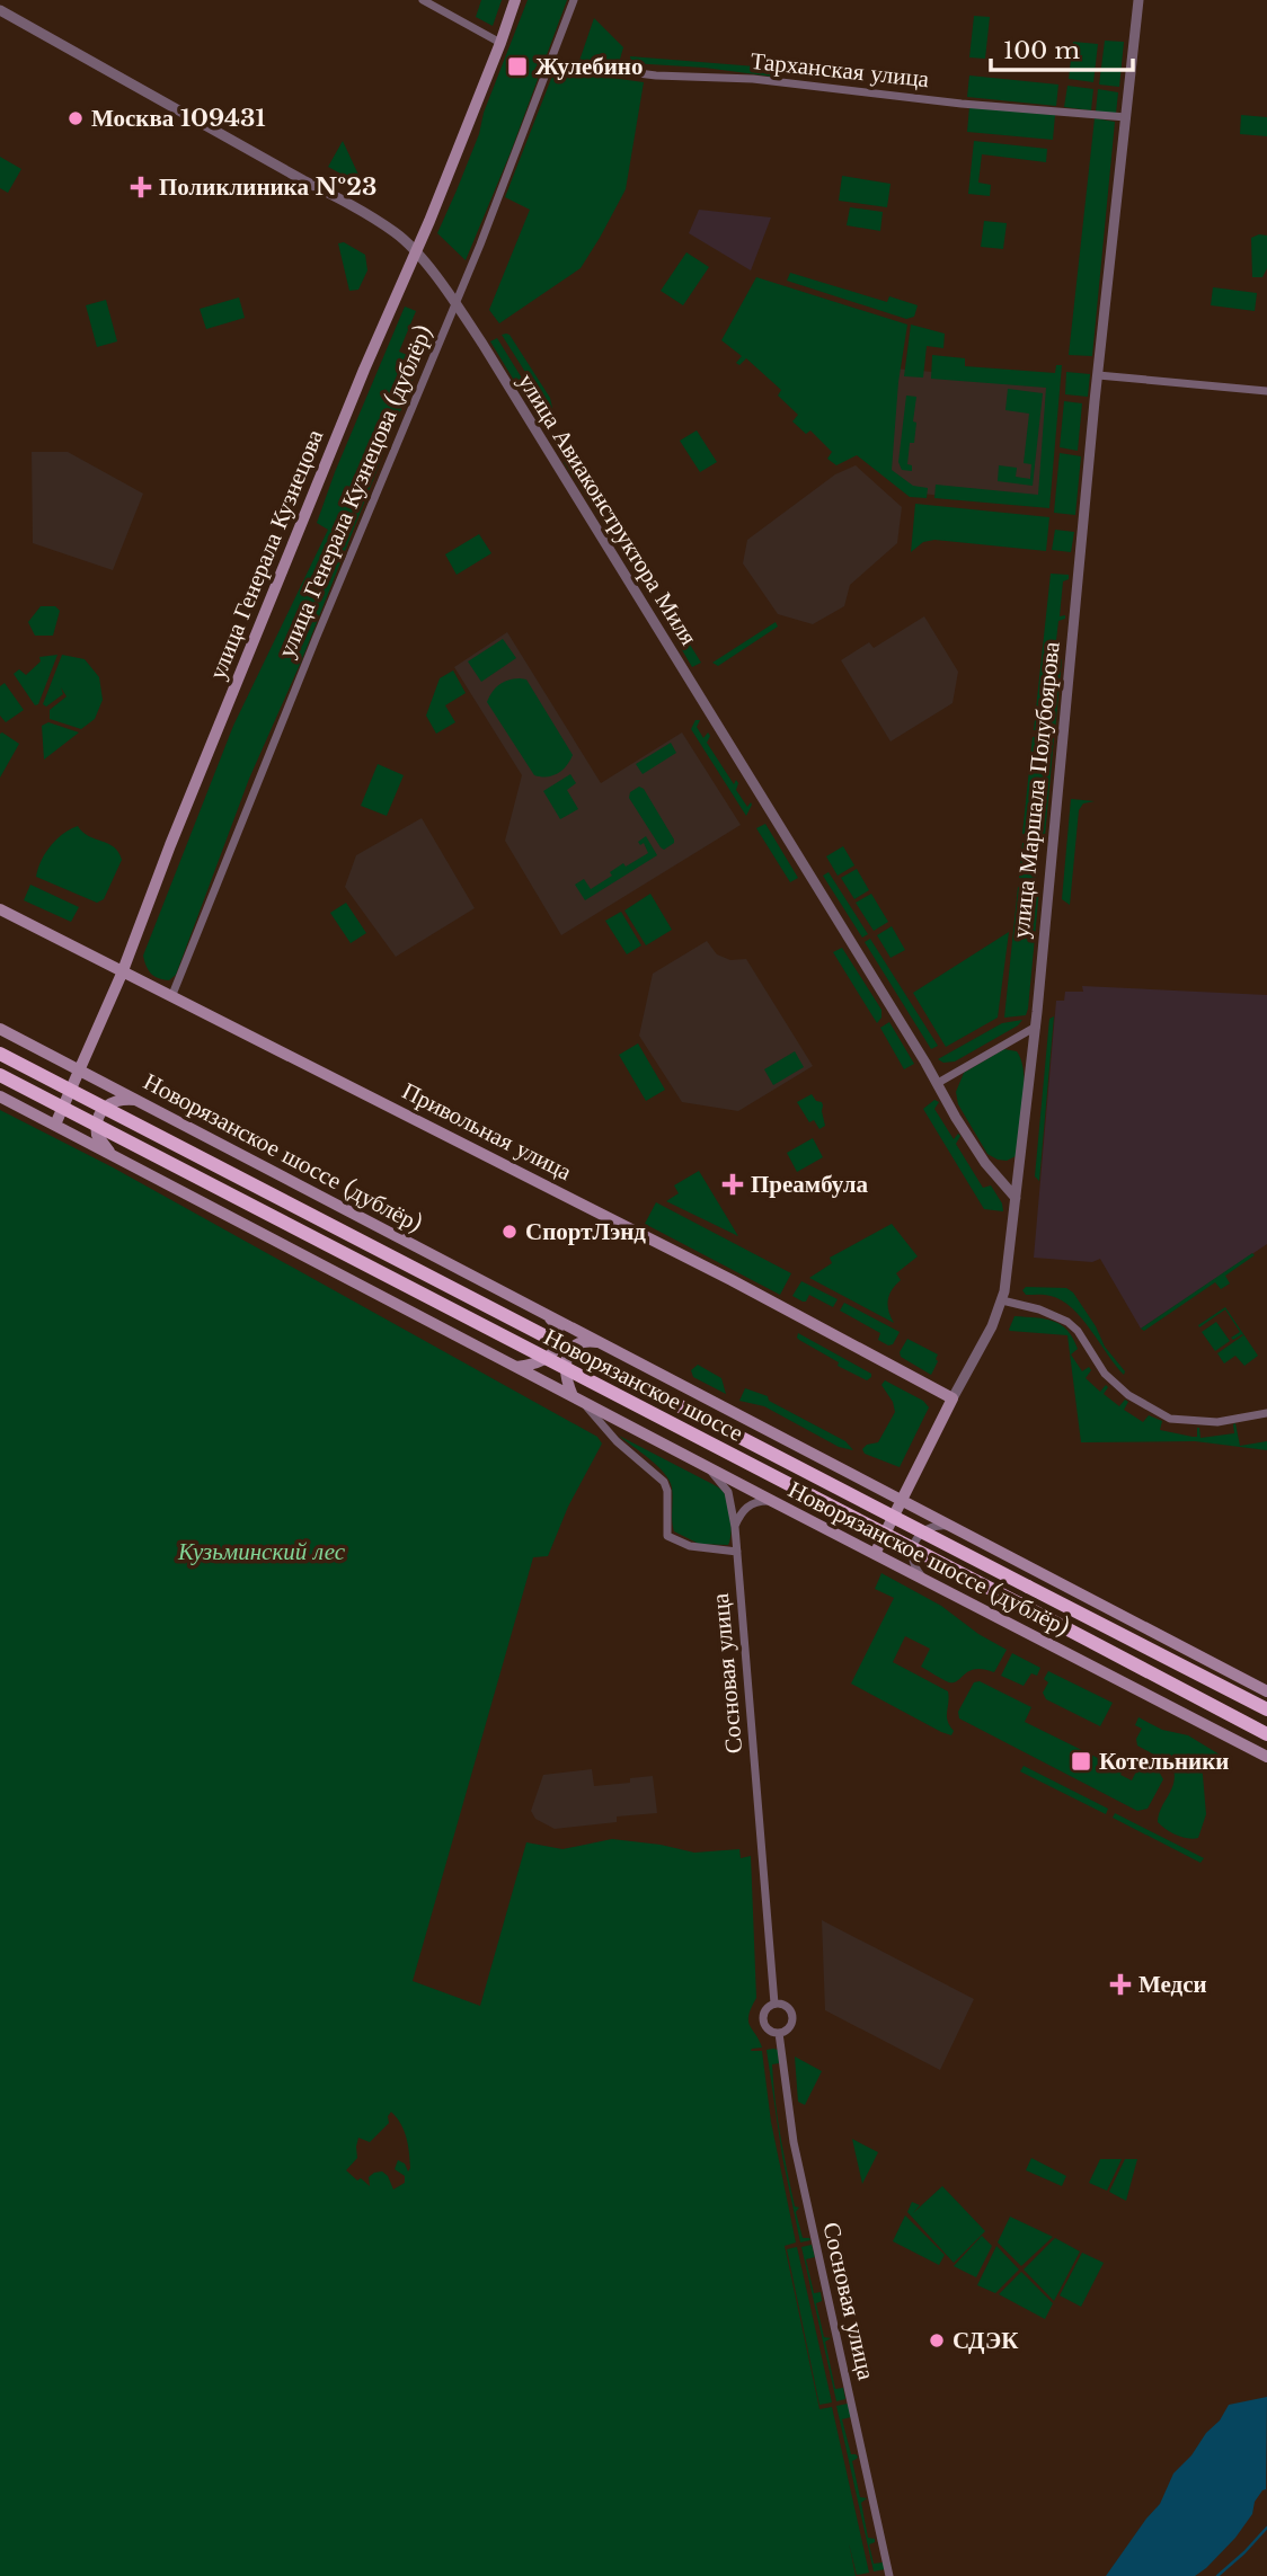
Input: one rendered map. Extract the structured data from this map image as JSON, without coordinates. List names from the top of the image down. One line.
{"streets":{"highway":["Новорязанское шоссе"],"main road":["улица Генерала Кузнецова","улица Маршала Полубоярова","Привольная улица","Новорязанское шоссе (дублёр)"],"street":["Тарханская улица","улица Генерала Кузнецова (дублёр)","улица Авиаконструктора Миля","Сосновая улица"]},"crossings":[["Тарханская улица","улица Генерала Кузнецова (дублёр)"],["Тарханская улица","улица Маршала Полубоярова"],["улица Генерала Кузнецова (дублёр)","улица Авиаконструктора Миля"],["улица Генерала Кузнецова (дублёр)","Привольная улица"],["улица Авиаконструктора Миля","улица Генерала Кузнецова"],["улица Авиаконструктора Миля","улица Маршала Полубоярова"],["улица Генерала Кузнецова","Привольная улица"],["улица Генерала Кузнецова","Новорязанское шоссе (дублёр)"],["улица Маршала Полубоярова","Привольная улица"],["улица Маршала Полубоярова","Новорязанское шоссе (дублёр)"],["Новорязанское шоссе (дублёр)","Сосновая улица"]],"parks":["Кузьминский лес"],"places":{"transit":["Жулебино","Котельники"],"other":["Москва 109431","СпортЛэнд","СДЭК"],"health":["Поликлиника №23","Преамбула","Медси"]},"scale_bar":"100 m"}
